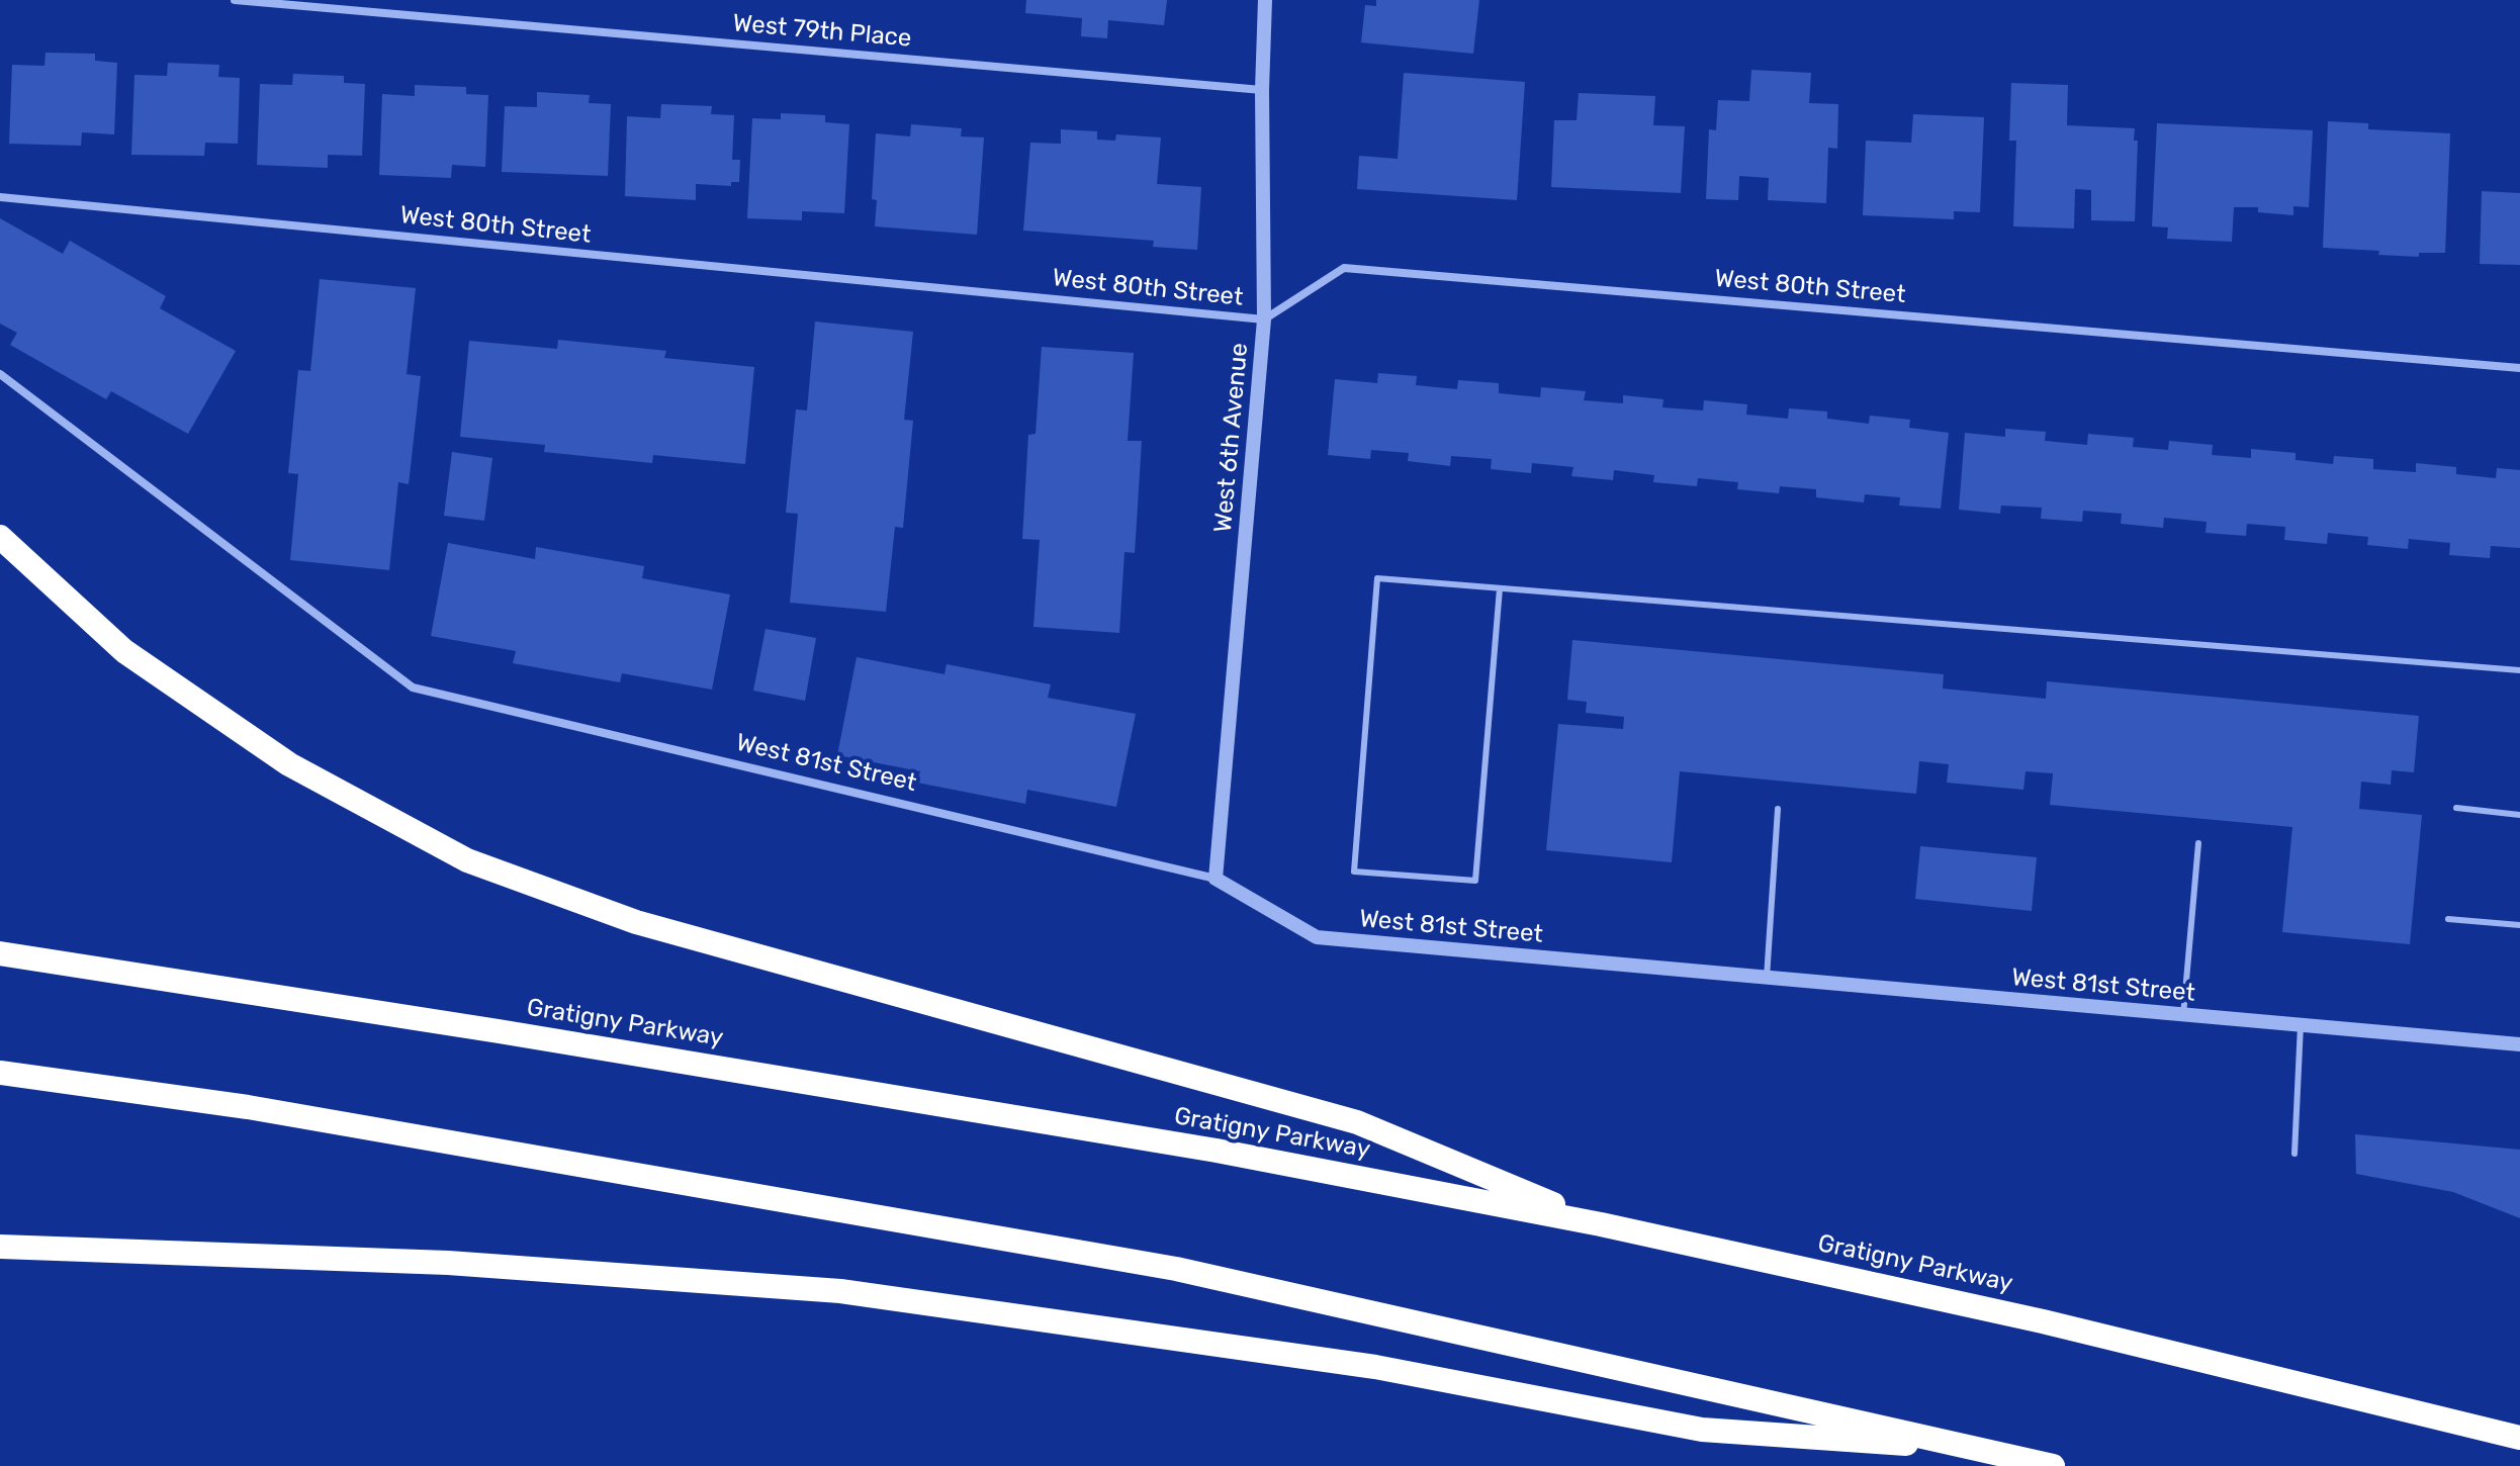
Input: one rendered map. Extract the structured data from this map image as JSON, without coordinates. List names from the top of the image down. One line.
{"streets":{"highway":["Gratigny Parkway"],"street":["West 79th Place","West 80th Street","West 6th Avenue","West 81st Street"]},"crossings":[["West 79th Place","West 6th Avenue"],["West 80th Street","West 6th Avenue"],["West 6th Avenue","West 81st Street"]]}
